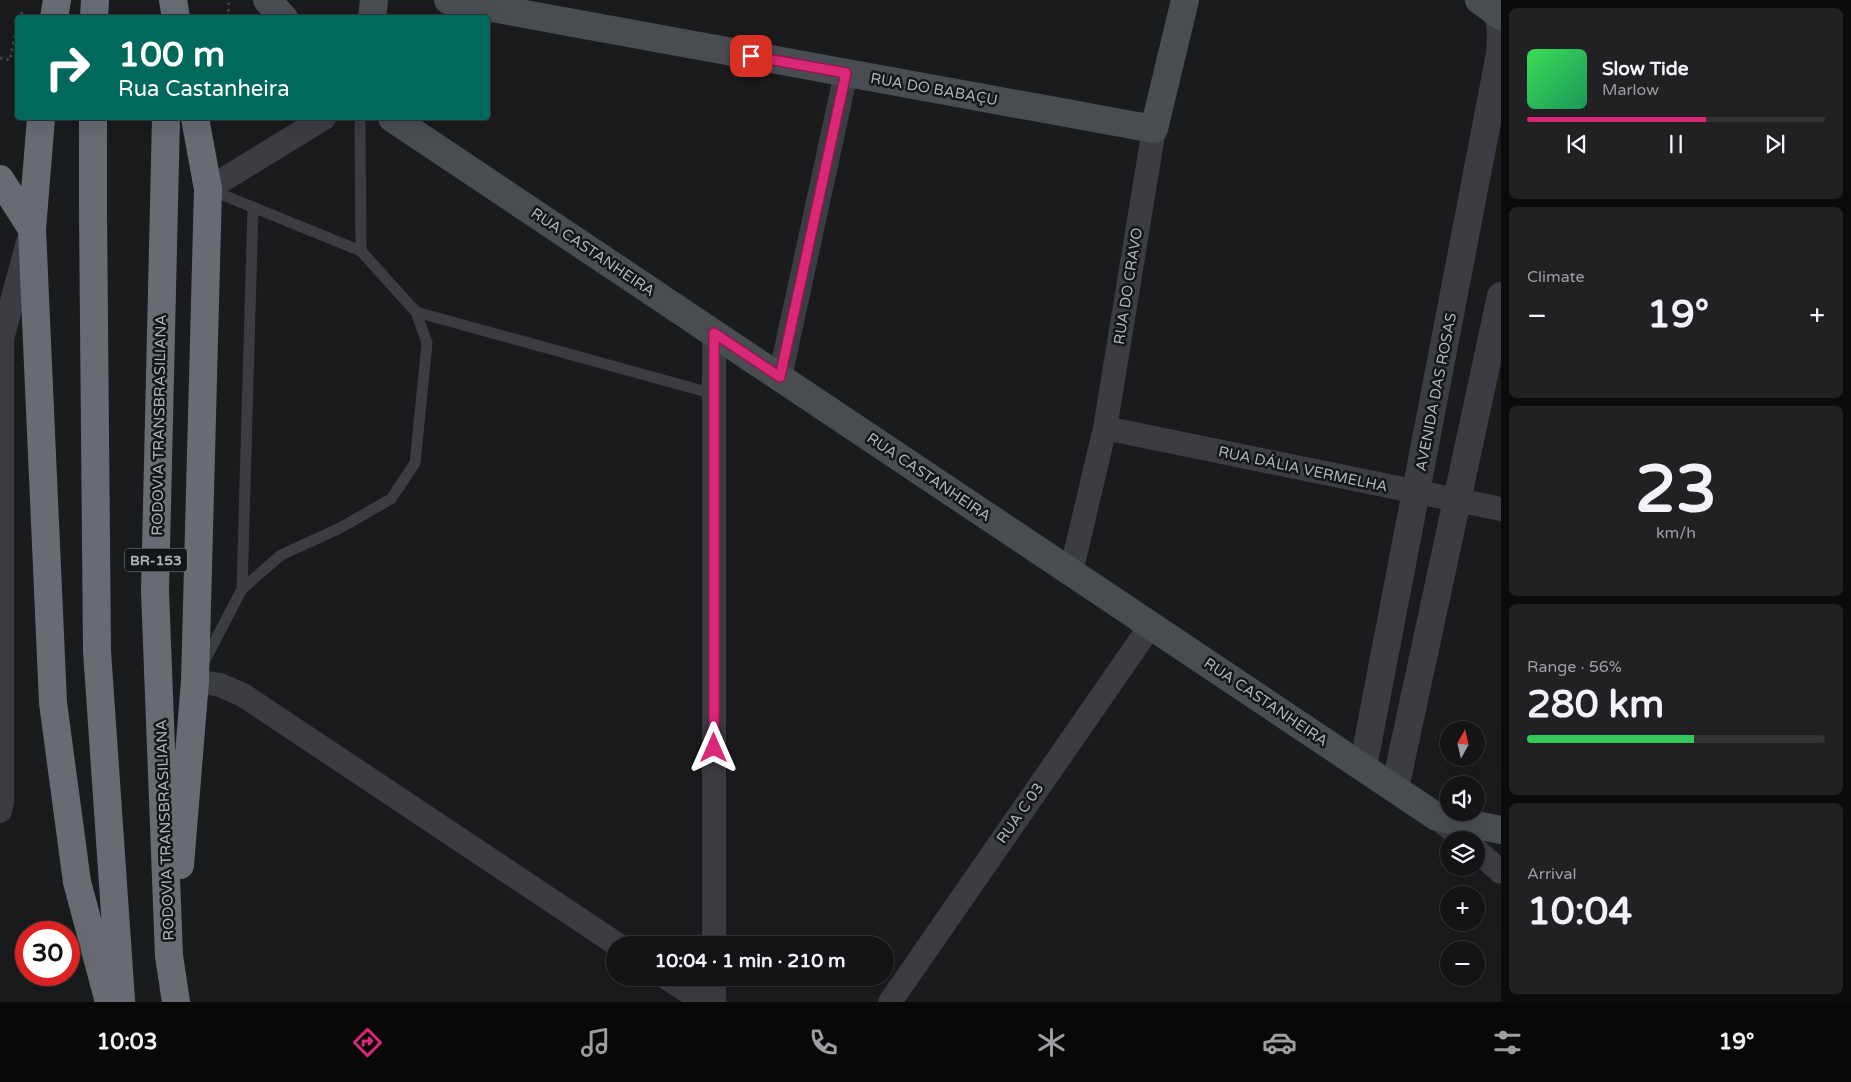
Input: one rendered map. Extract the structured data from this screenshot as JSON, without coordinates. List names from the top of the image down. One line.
{"streets":{"highway":["RODOVIA TRANSBRASILIANA","BR-153"],"main road":["RUA DO BABAÇU","RUA CASTANHEIRA","RUA DO CRAVO"],"street":["AVENIDA DAS ROSAS","RUA DÁLIA VERMELHA","RUA C 03"]},"crossings":[["RUA DO BABAÇU","RUA DO CRAVO"],["RUA CASTANHEIRA","RUA DO CRAVO"],["RUA CASTANHEIRA","AVENIDA DAS ROSAS"],["RUA CASTANHEIRA","RUA C 03"],["RUA DO CRAVO","RUA DÁLIA VERMELHA"],["AVENIDA DAS ROSAS","RUA DÁLIA VERMELHA"]],"north":"top","page":{"turn":["100 m","Rua Castanheira"],"song":["Slow Tide","Marlow"],"tile":["Climate",["23","km/h"],["Range · 56%","280 km"],["Arrival","10:04"]],"heat":["−","19°","+"],"map_buttons":["+","−"],"limit":"30","trip":"10:04 · 1 min · 210 m","tabs":["10:03","19°"]}}
